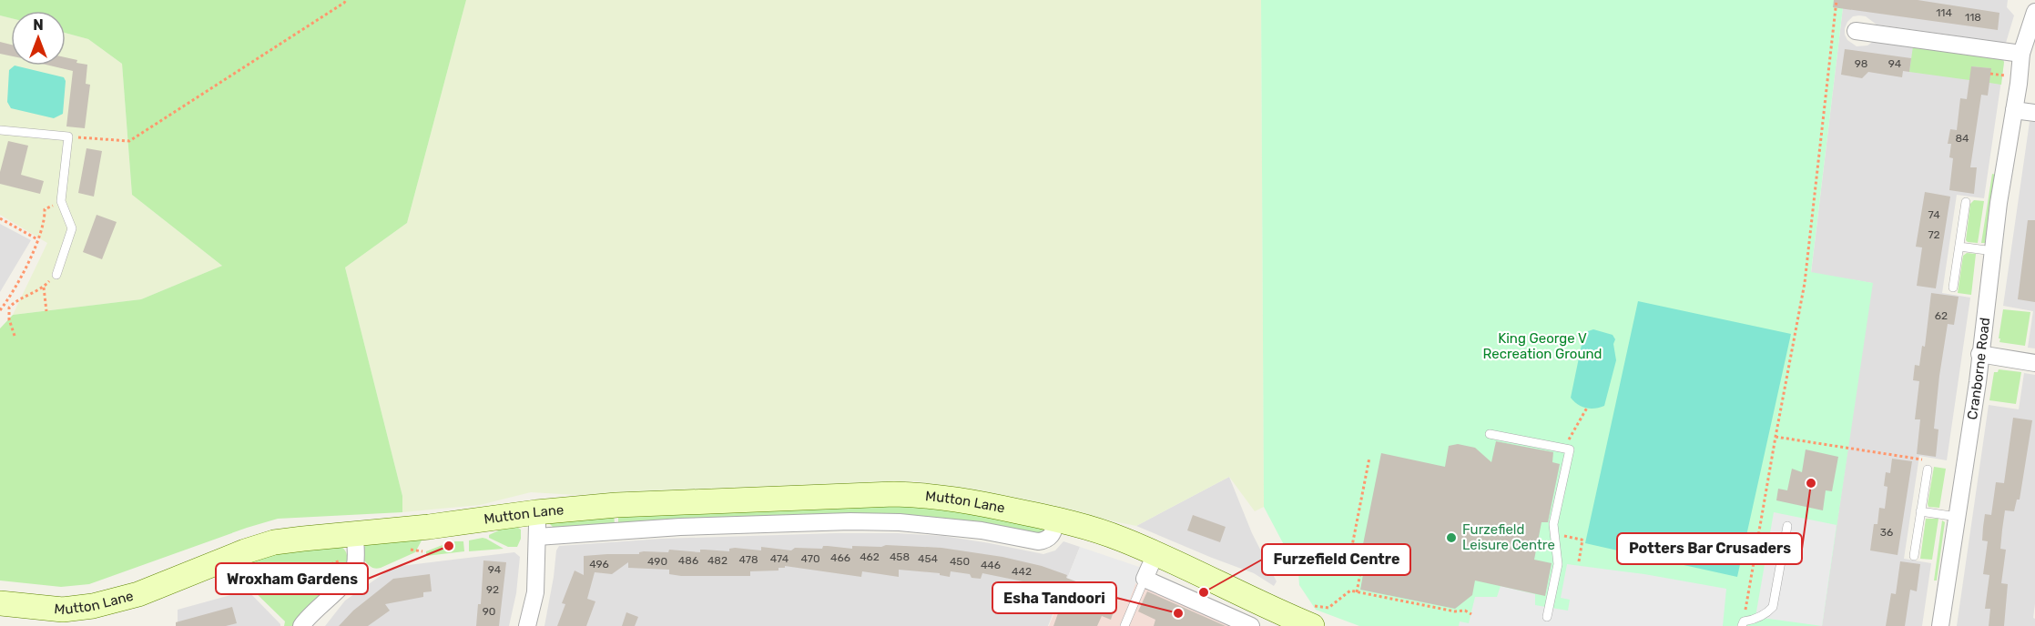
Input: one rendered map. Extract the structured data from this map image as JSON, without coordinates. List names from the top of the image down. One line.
{"streets":{"main road":["Mutton Lane"],"street":["Cranborne Road"]},"parks":["King George V Recreation Ground"],"places":["Potters Bar Crusaders","Furzefield Leisure Centre","Wroxham Gardens","Furzefield Centre","Esha Tandoori"],"house_numbers":["114","118","98","94","84","74","72","62","36","462","458","466","474","470","454","478","486","482","490","450","496","446","94","442","92","90"],"north":"top"}
